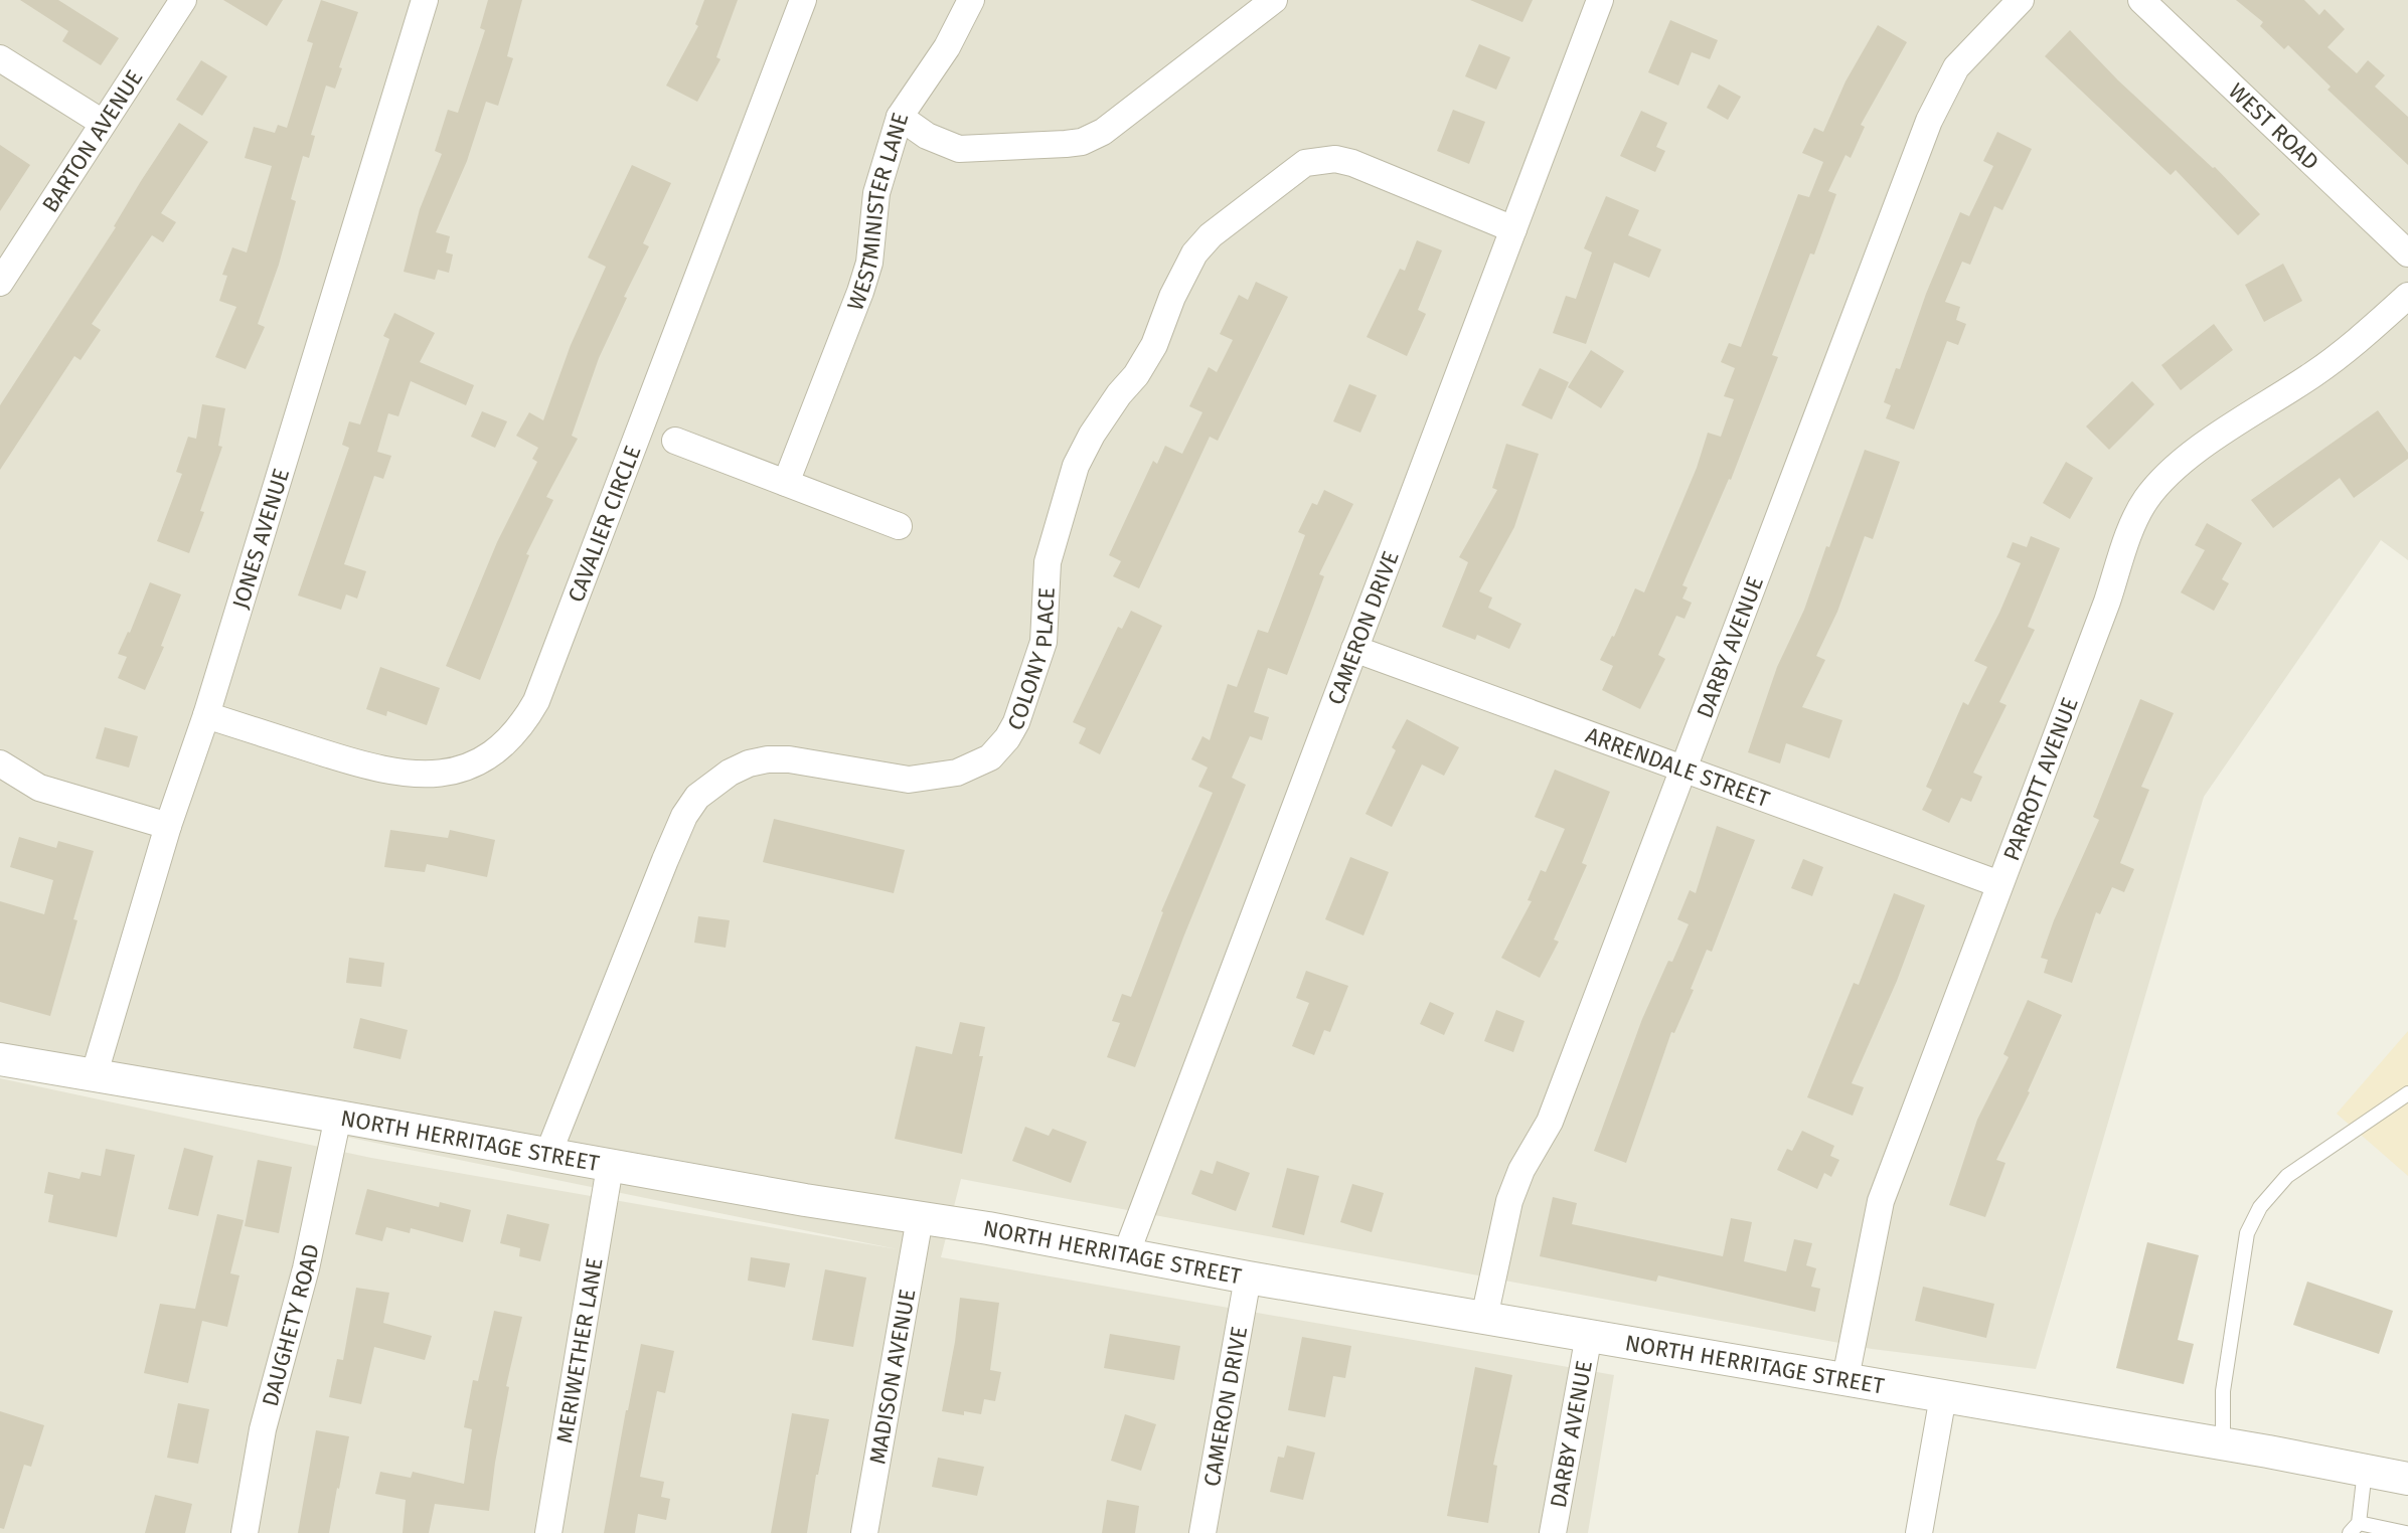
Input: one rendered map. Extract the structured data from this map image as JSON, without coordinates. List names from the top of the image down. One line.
{"streets":{"street":["WEST ROAD","BARTON AVENUE","WESTMINISTER LANE","CAVALIER CIRCLE","JONES AVENUE","CAMERON DRIVE","DARBY AVENUE","COLONY PLACE","ARRENDALE STREET","PARROTT AVENUE","NORTH HERRITAGE STREET","DAUGHETY ROAD","MERIWETHER LANE","MADISON AVENUE"]},"crossings":[["CAVALIER CIRCLE","JONES AVENUE"],["JONES AVENUE","NORTH HERRITAGE STREET"],["CAMERON DRIVE","COLONY PLACE"],["CAMERON DRIVE","ARRENDALE STREET"],["CAMERON DRIVE","NORTH HERRITAGE STREET"],["DARBY AVENUE","ARRENDALE STREET"],["DARBY AVENUE","NORTH HERRITAGE STREET"],["COLONY PLACE","NORTH HERRITAGE STREET"],["ARRENDALE STREET","PARROTT AVENUE"],["PARROTT AVENUE","NORTH HERRITAGE STREET"],["NORTH HERRITAGE STREET","DAUGHETY ROAD"],["NORTH HERRITAGE STREET","MERIWETHER LANE"],["NORTH HERRITAGE STREET","MADISON AVENUE"]]}
